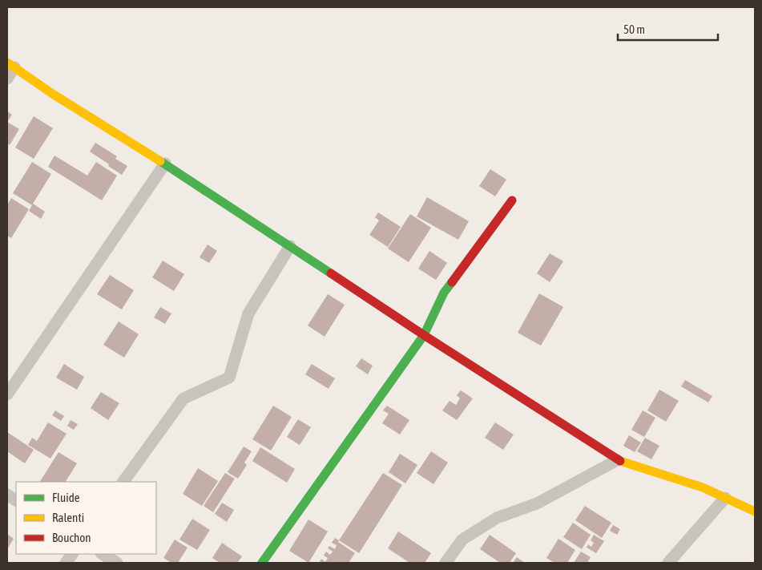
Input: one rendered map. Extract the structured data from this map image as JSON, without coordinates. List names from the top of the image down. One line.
{"legend":["Fluide","Ralenti","Bouchon"],"scale_bar":"50 m"}
